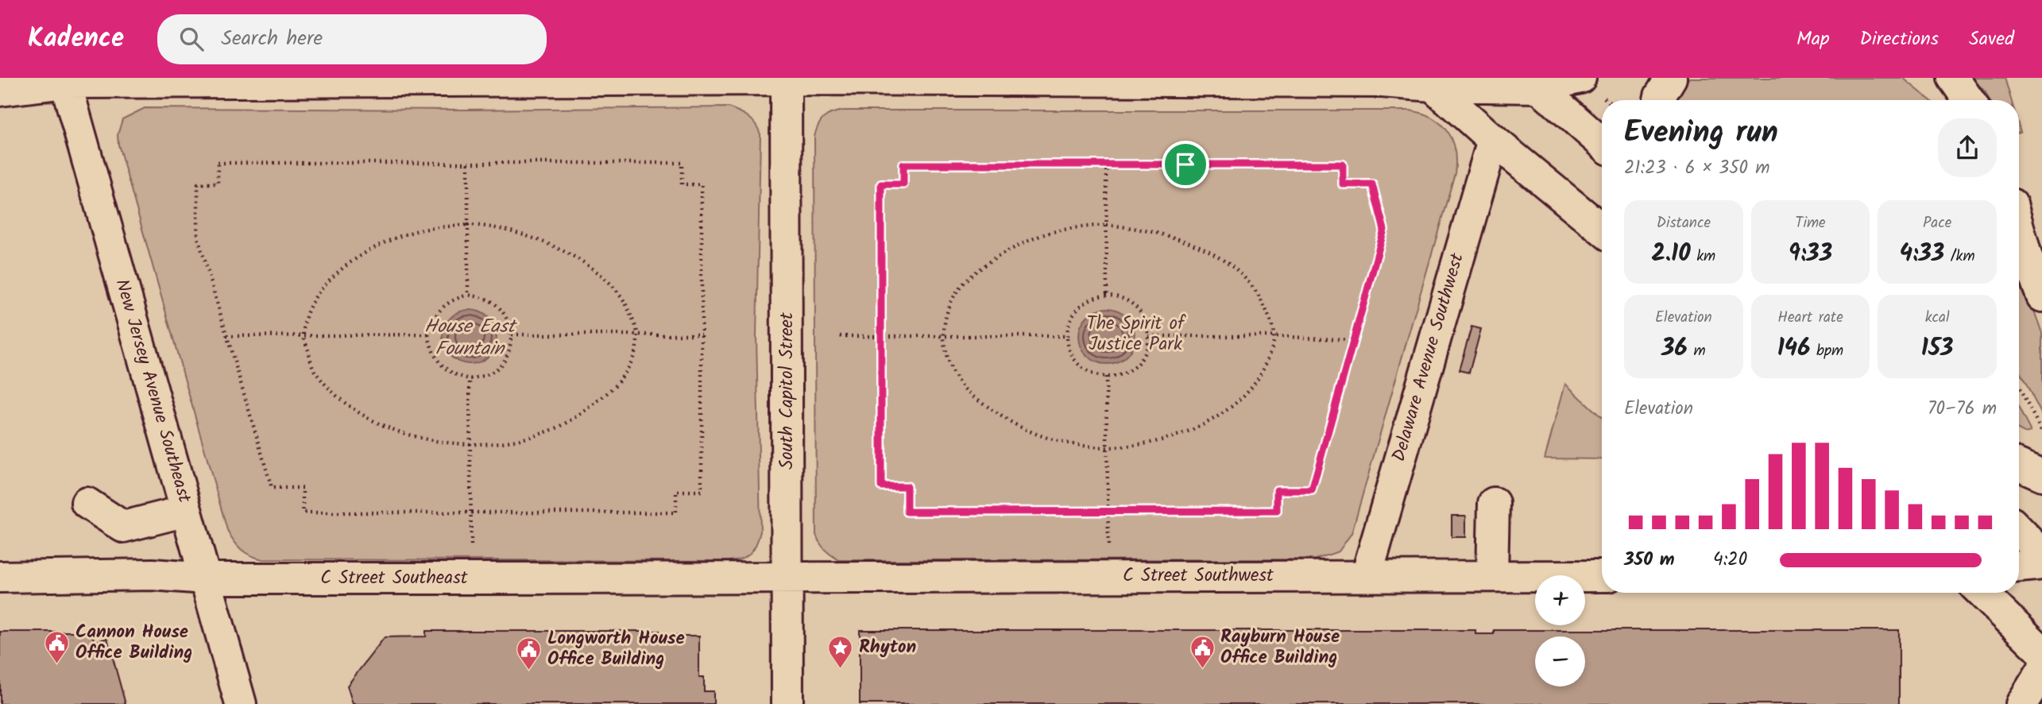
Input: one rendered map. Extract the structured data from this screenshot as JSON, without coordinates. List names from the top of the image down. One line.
{"streets":{"main road":["Delaware Avenue Southwest","New Jersey Avenue Southeast","South Capitol Street","C Street Southwest","C Street Southeast"]},"crossings":[["Delaware Avenue Southwest","C Street Southwest"],["New Jersey Avenue Southeast","C Street Southeast"],["South Capitol Street","C Street Southwest"],["South Capitol Street","C Street Southeast"],["C Street Southwest","C Street Southeast"]],"water":["House East Fountain"],"parks":["The Spirit of Justice Park"],"places":{"public building":["Cannon House Office Building","Rayburn House Office Building","Longworth House Office Building"],"place":["Rhyton"]},"page":{"header":"Kadence","search":"Search here","nav":["Map","Directions","Saved"],"heading":["Evening run","21:23 · 6 × 350 m"],"stats":[["Distance","2.10 km"],["Time","9:33"],["Pace","4:33 /km"],["Elevation","36 m"],["Heart rate","146 bpm"],["kcal","153"]],"chart":["Elevation","70–76 m"],"list":[{"name":"350 m","note":"4:20"}],"map_buttons":["+","−"]}}
